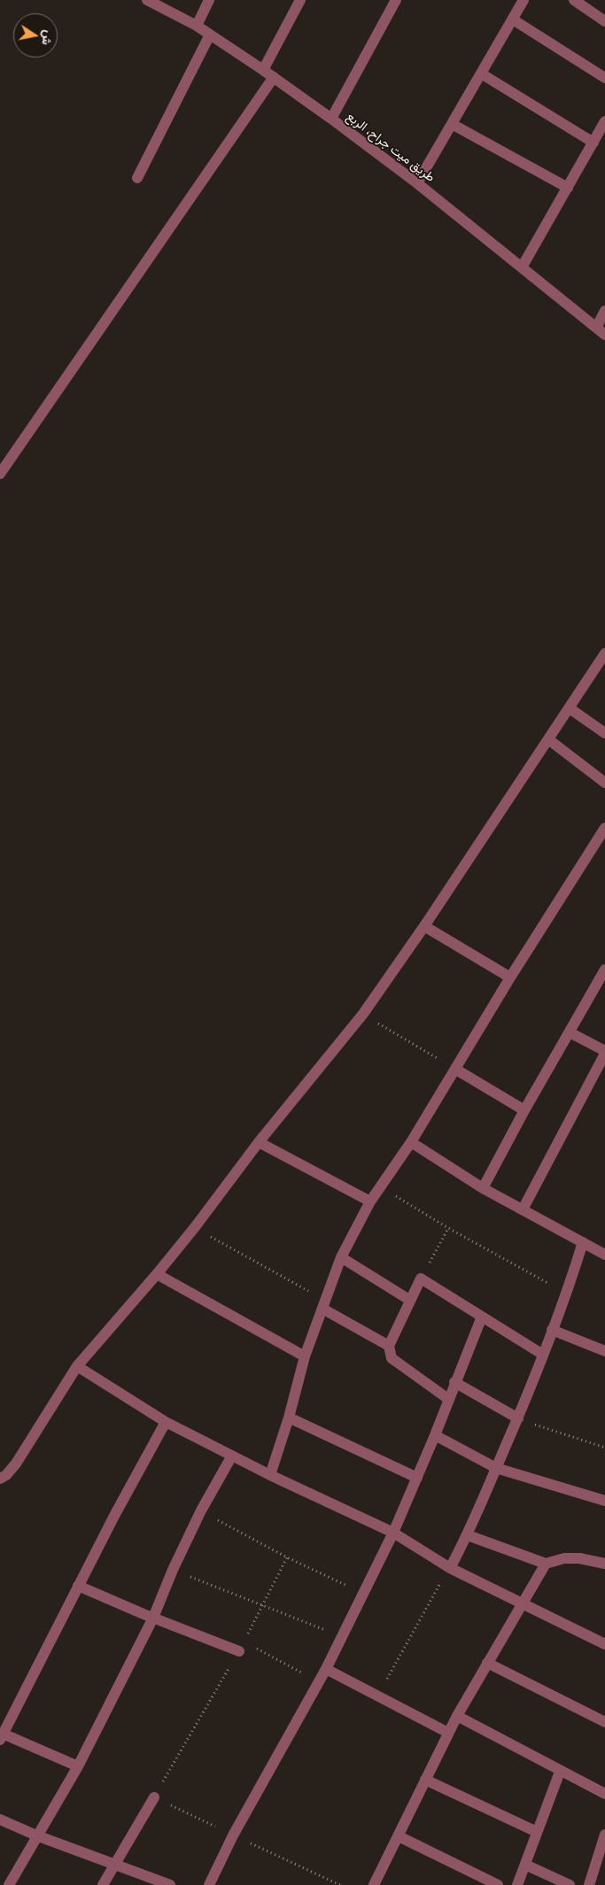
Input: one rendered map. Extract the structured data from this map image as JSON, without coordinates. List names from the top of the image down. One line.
{"streets":{"street":["طريق ميت جراح، الربع"]},"north":"right"}
